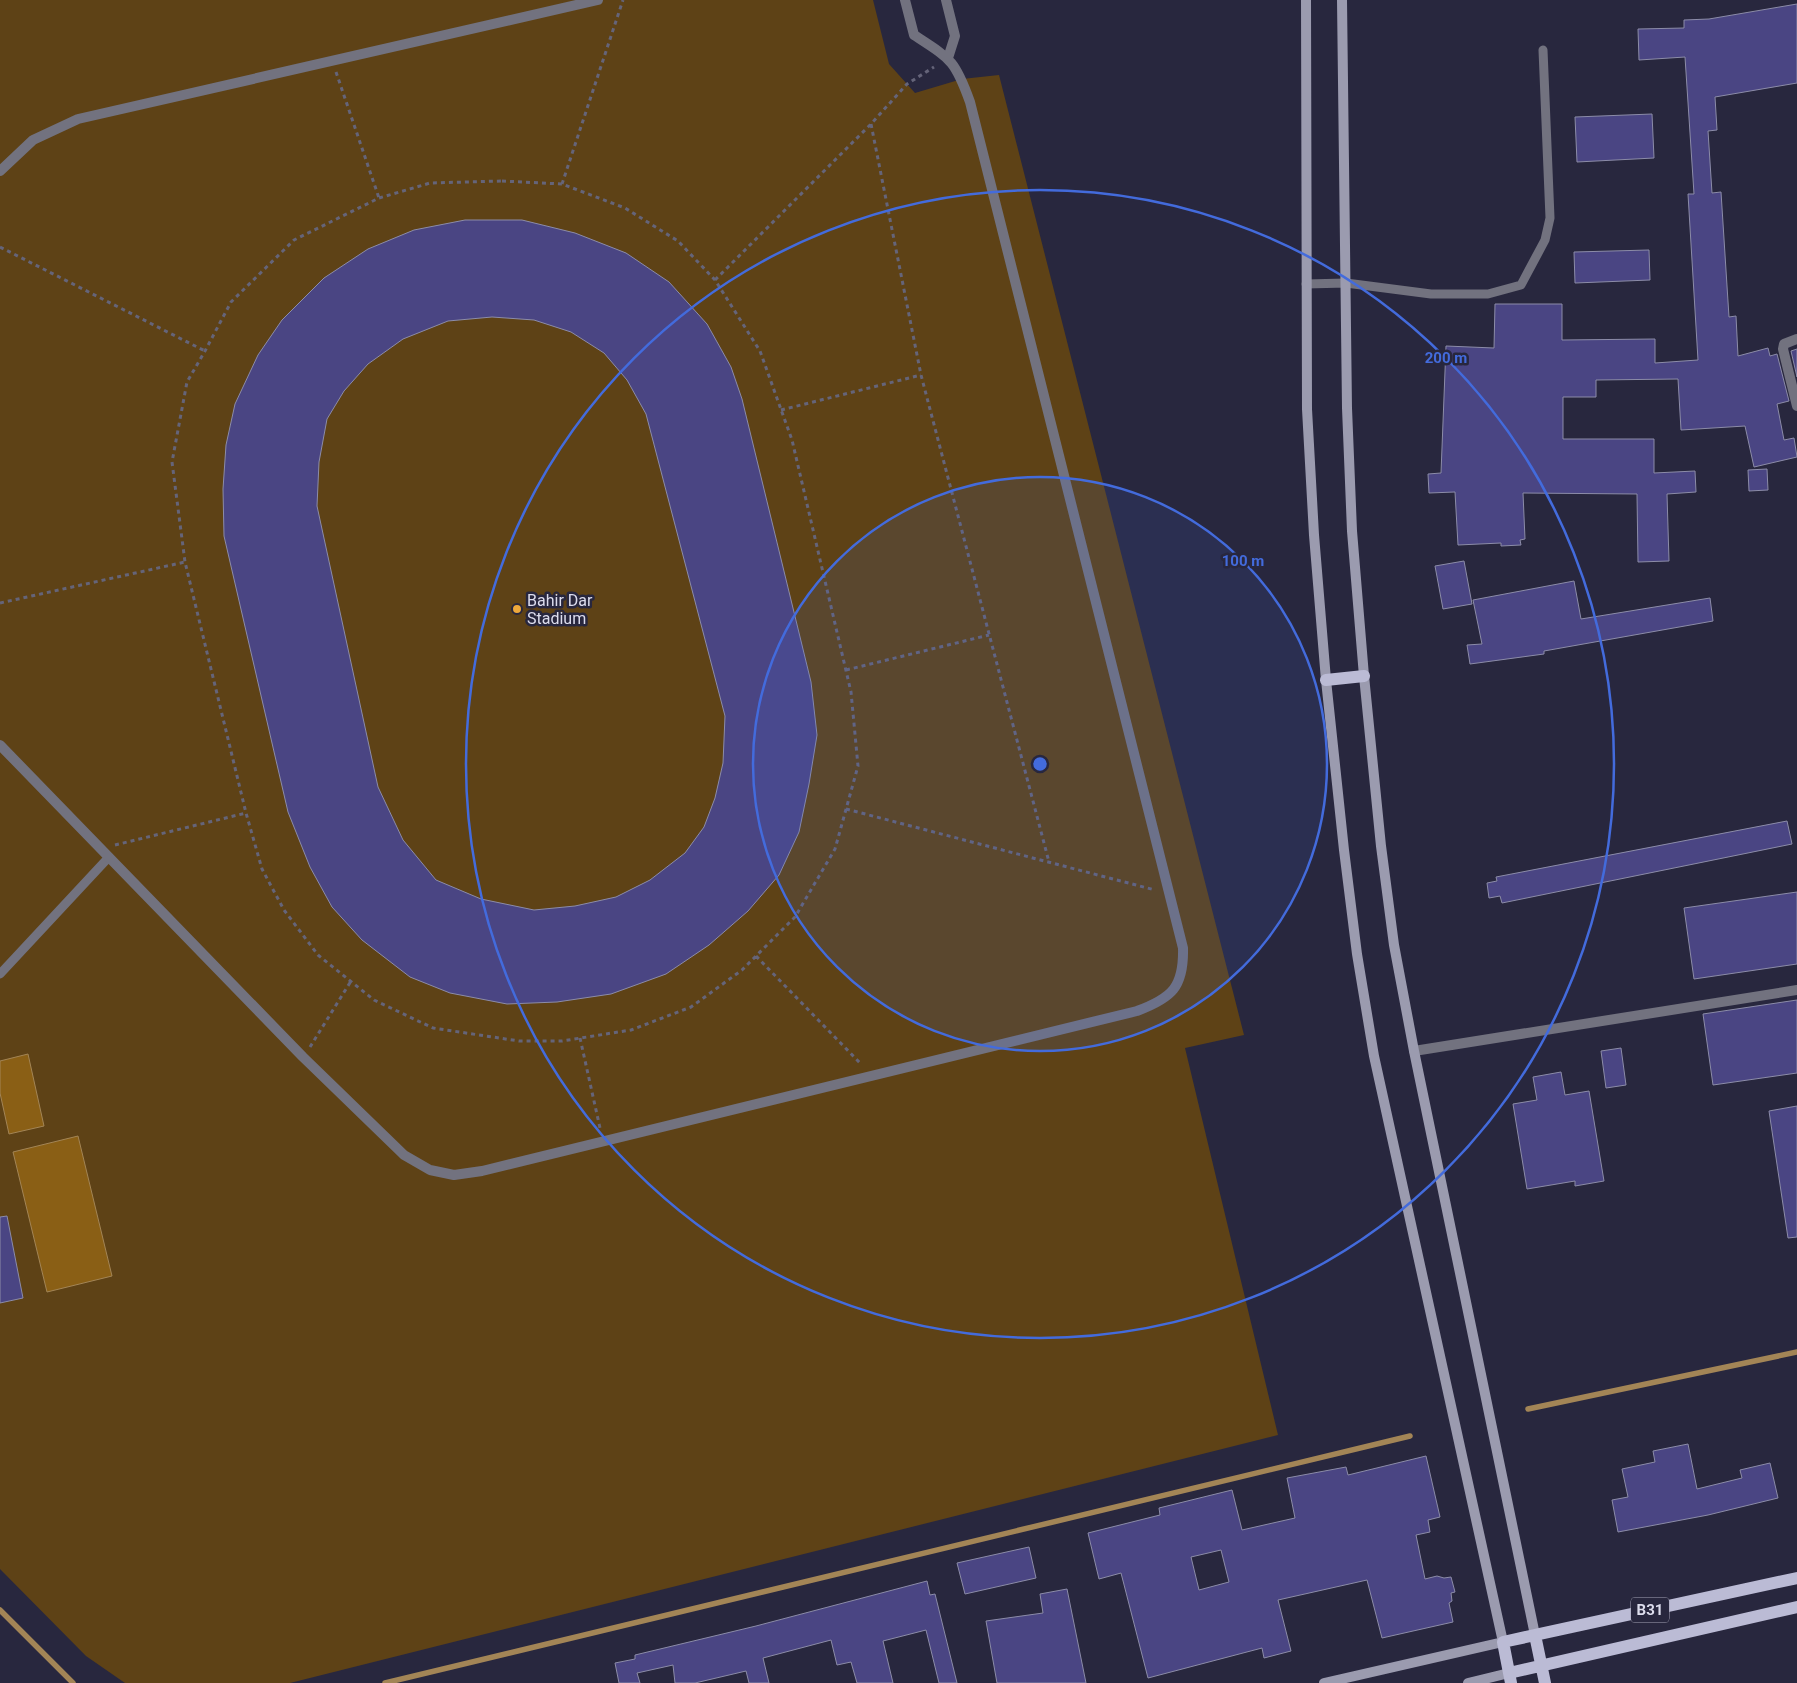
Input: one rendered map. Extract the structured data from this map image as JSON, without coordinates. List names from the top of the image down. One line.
{"streets":{"main road":["B31"]},"places":["Bahir Dar Stadium"],"rings":["200 m","100 m"]}
